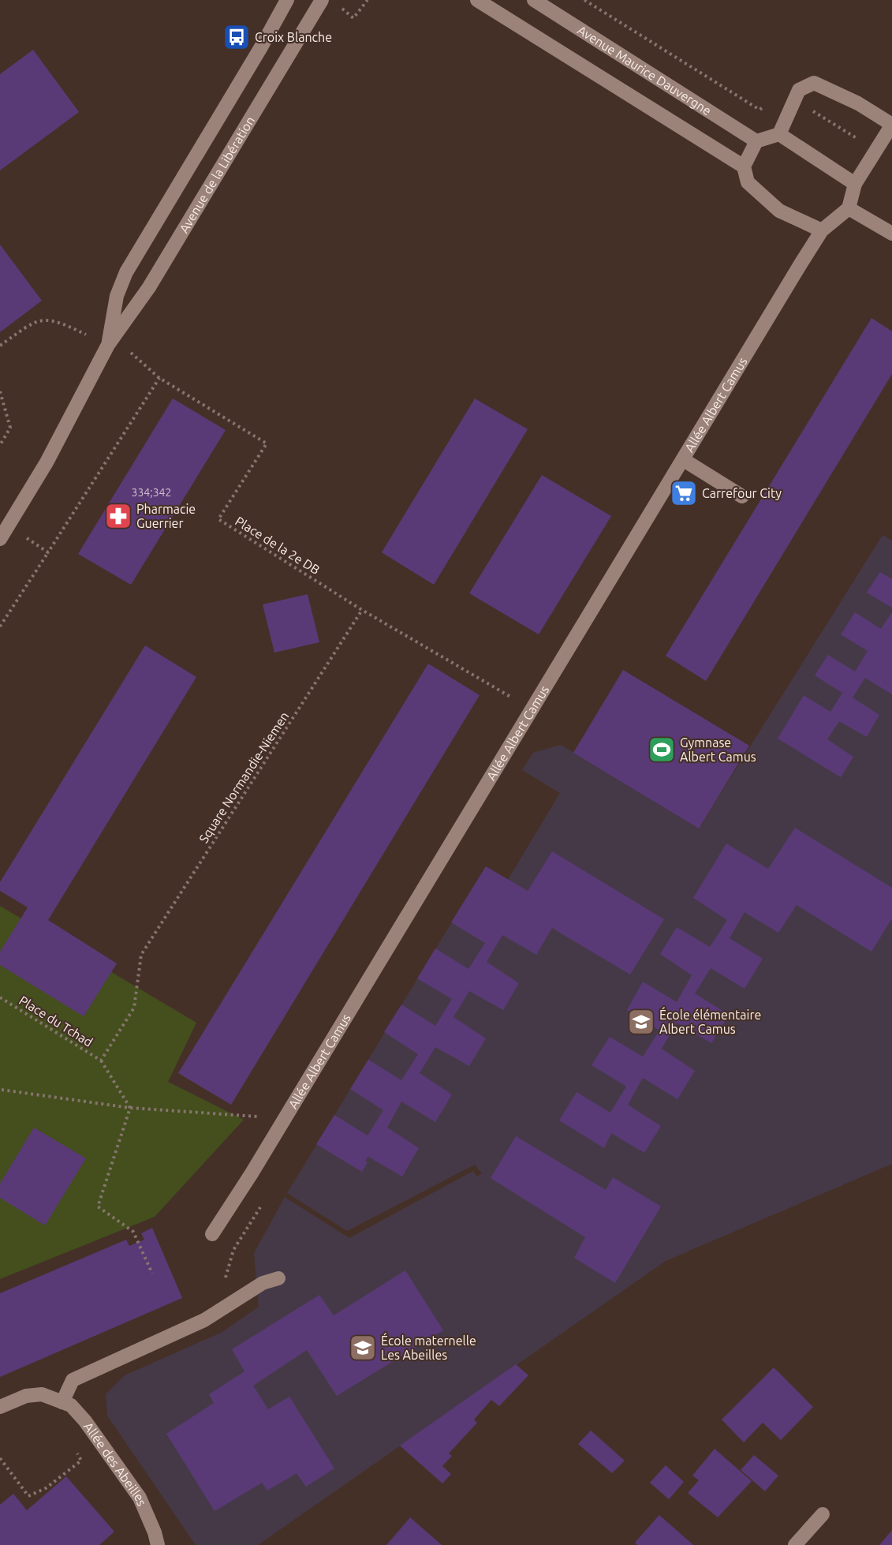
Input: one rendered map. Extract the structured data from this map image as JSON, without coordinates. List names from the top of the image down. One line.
{"streets":{"street":["Avenue Maurice Dauvergne","Avenue de la Libération","Allée Albert Camus","Allée des Abeilles"],"path":["Place de la 2e DB","Square Normandie-Niemen","Place du Tchad"]},"crossings":[["Avenue de la Libération","Place de la 2e DB"],["Allée Albert Camus","Place de la 2e DB"],["Place de la 2e DB","Square Normandie-Niemen"],["Square Normandie-Niemen","Place du Tchad"]],"places":{"bus stop":["Croix Blanche"],"supermarket":["Carrefour City"],"pharmacy":["Pharmacie Guerrier"],"sports":["Gymnase Albert Camus"],"school or university":["École élémentaire Albert Camus","École maternelle Les Abeilles"]},"house_numbers":["334;342"]}
